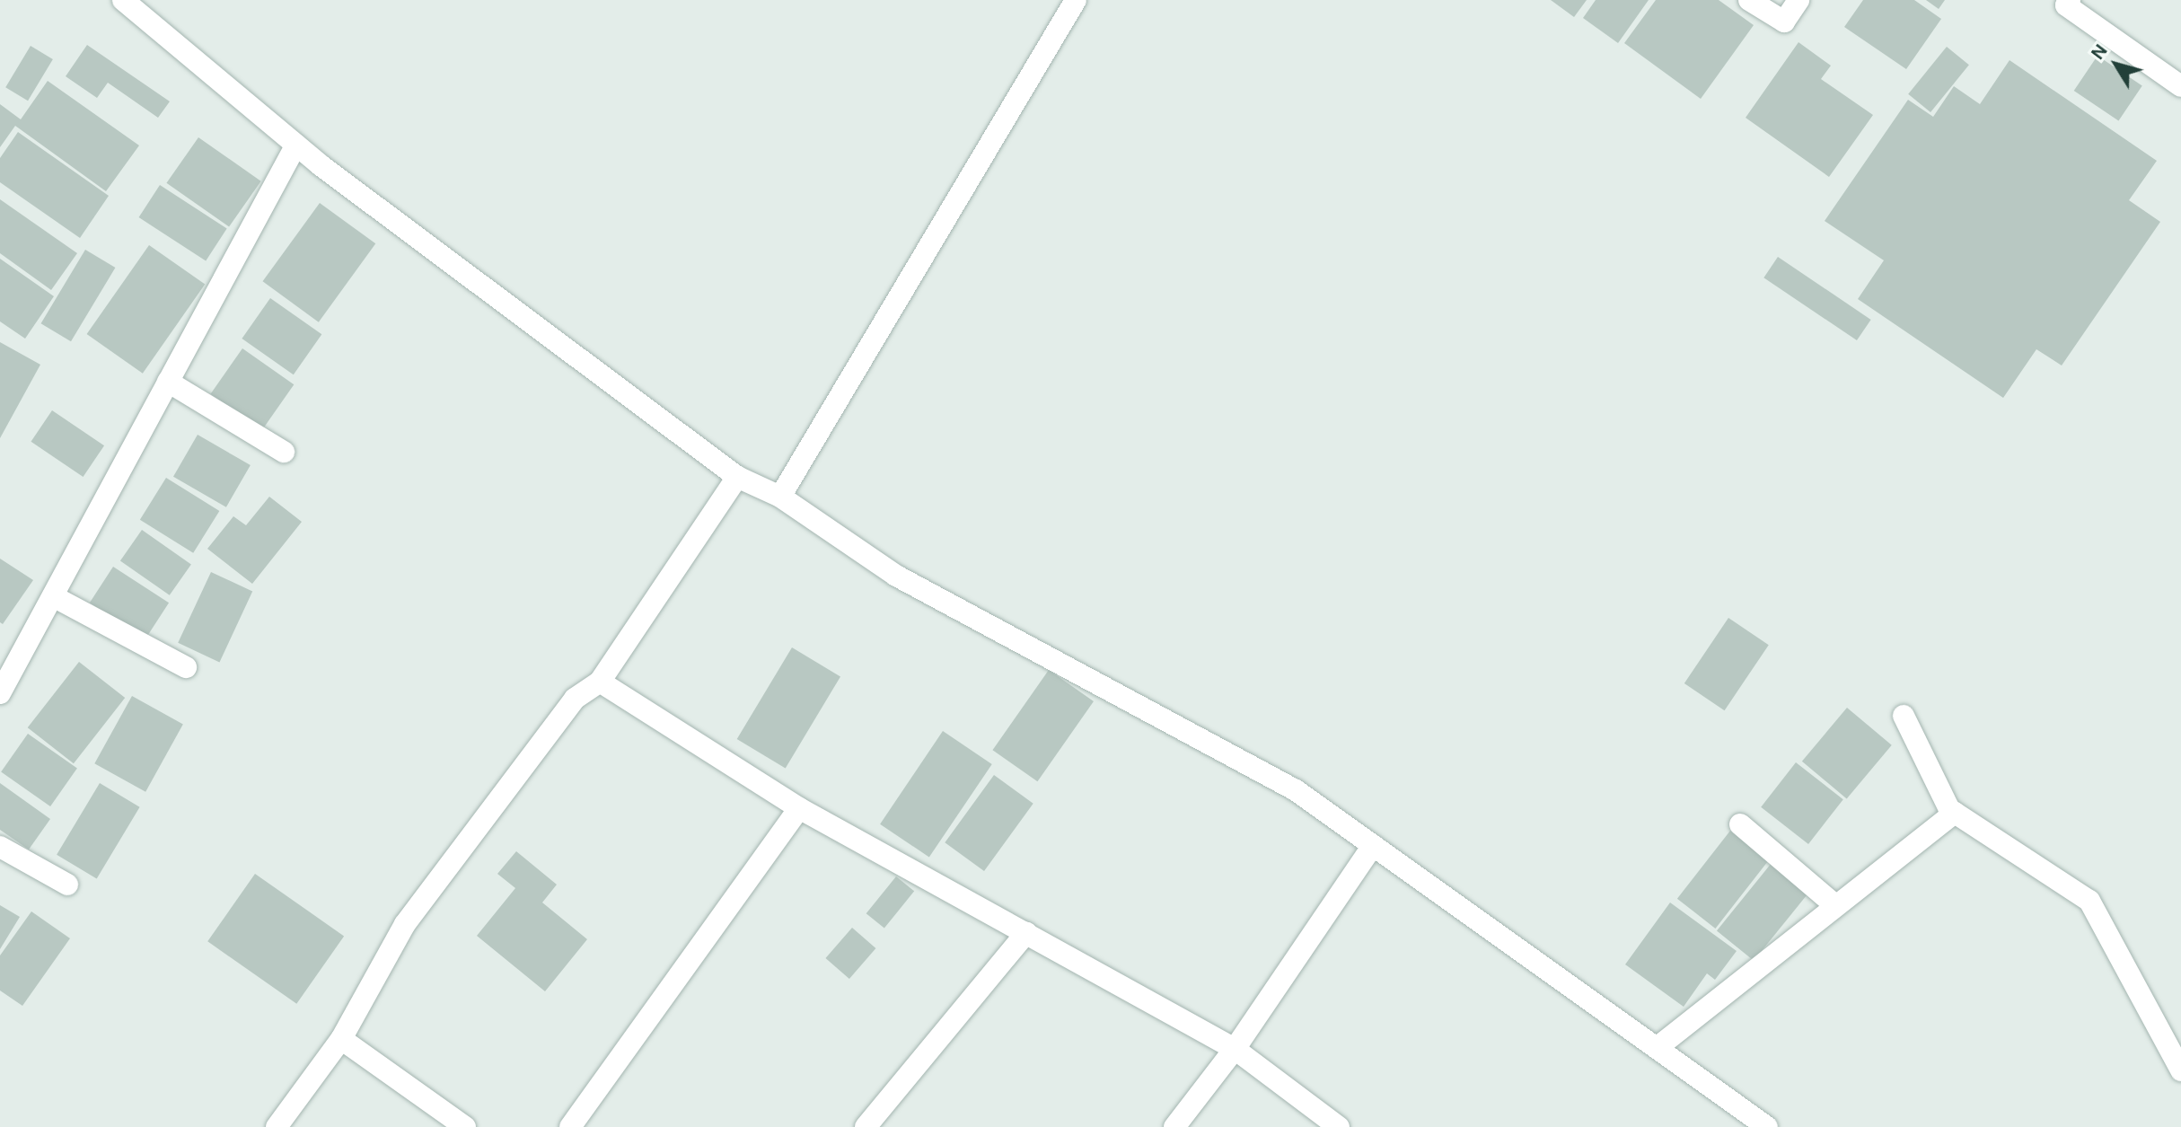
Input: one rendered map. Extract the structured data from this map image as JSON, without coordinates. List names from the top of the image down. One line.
{"north":"top left"}
